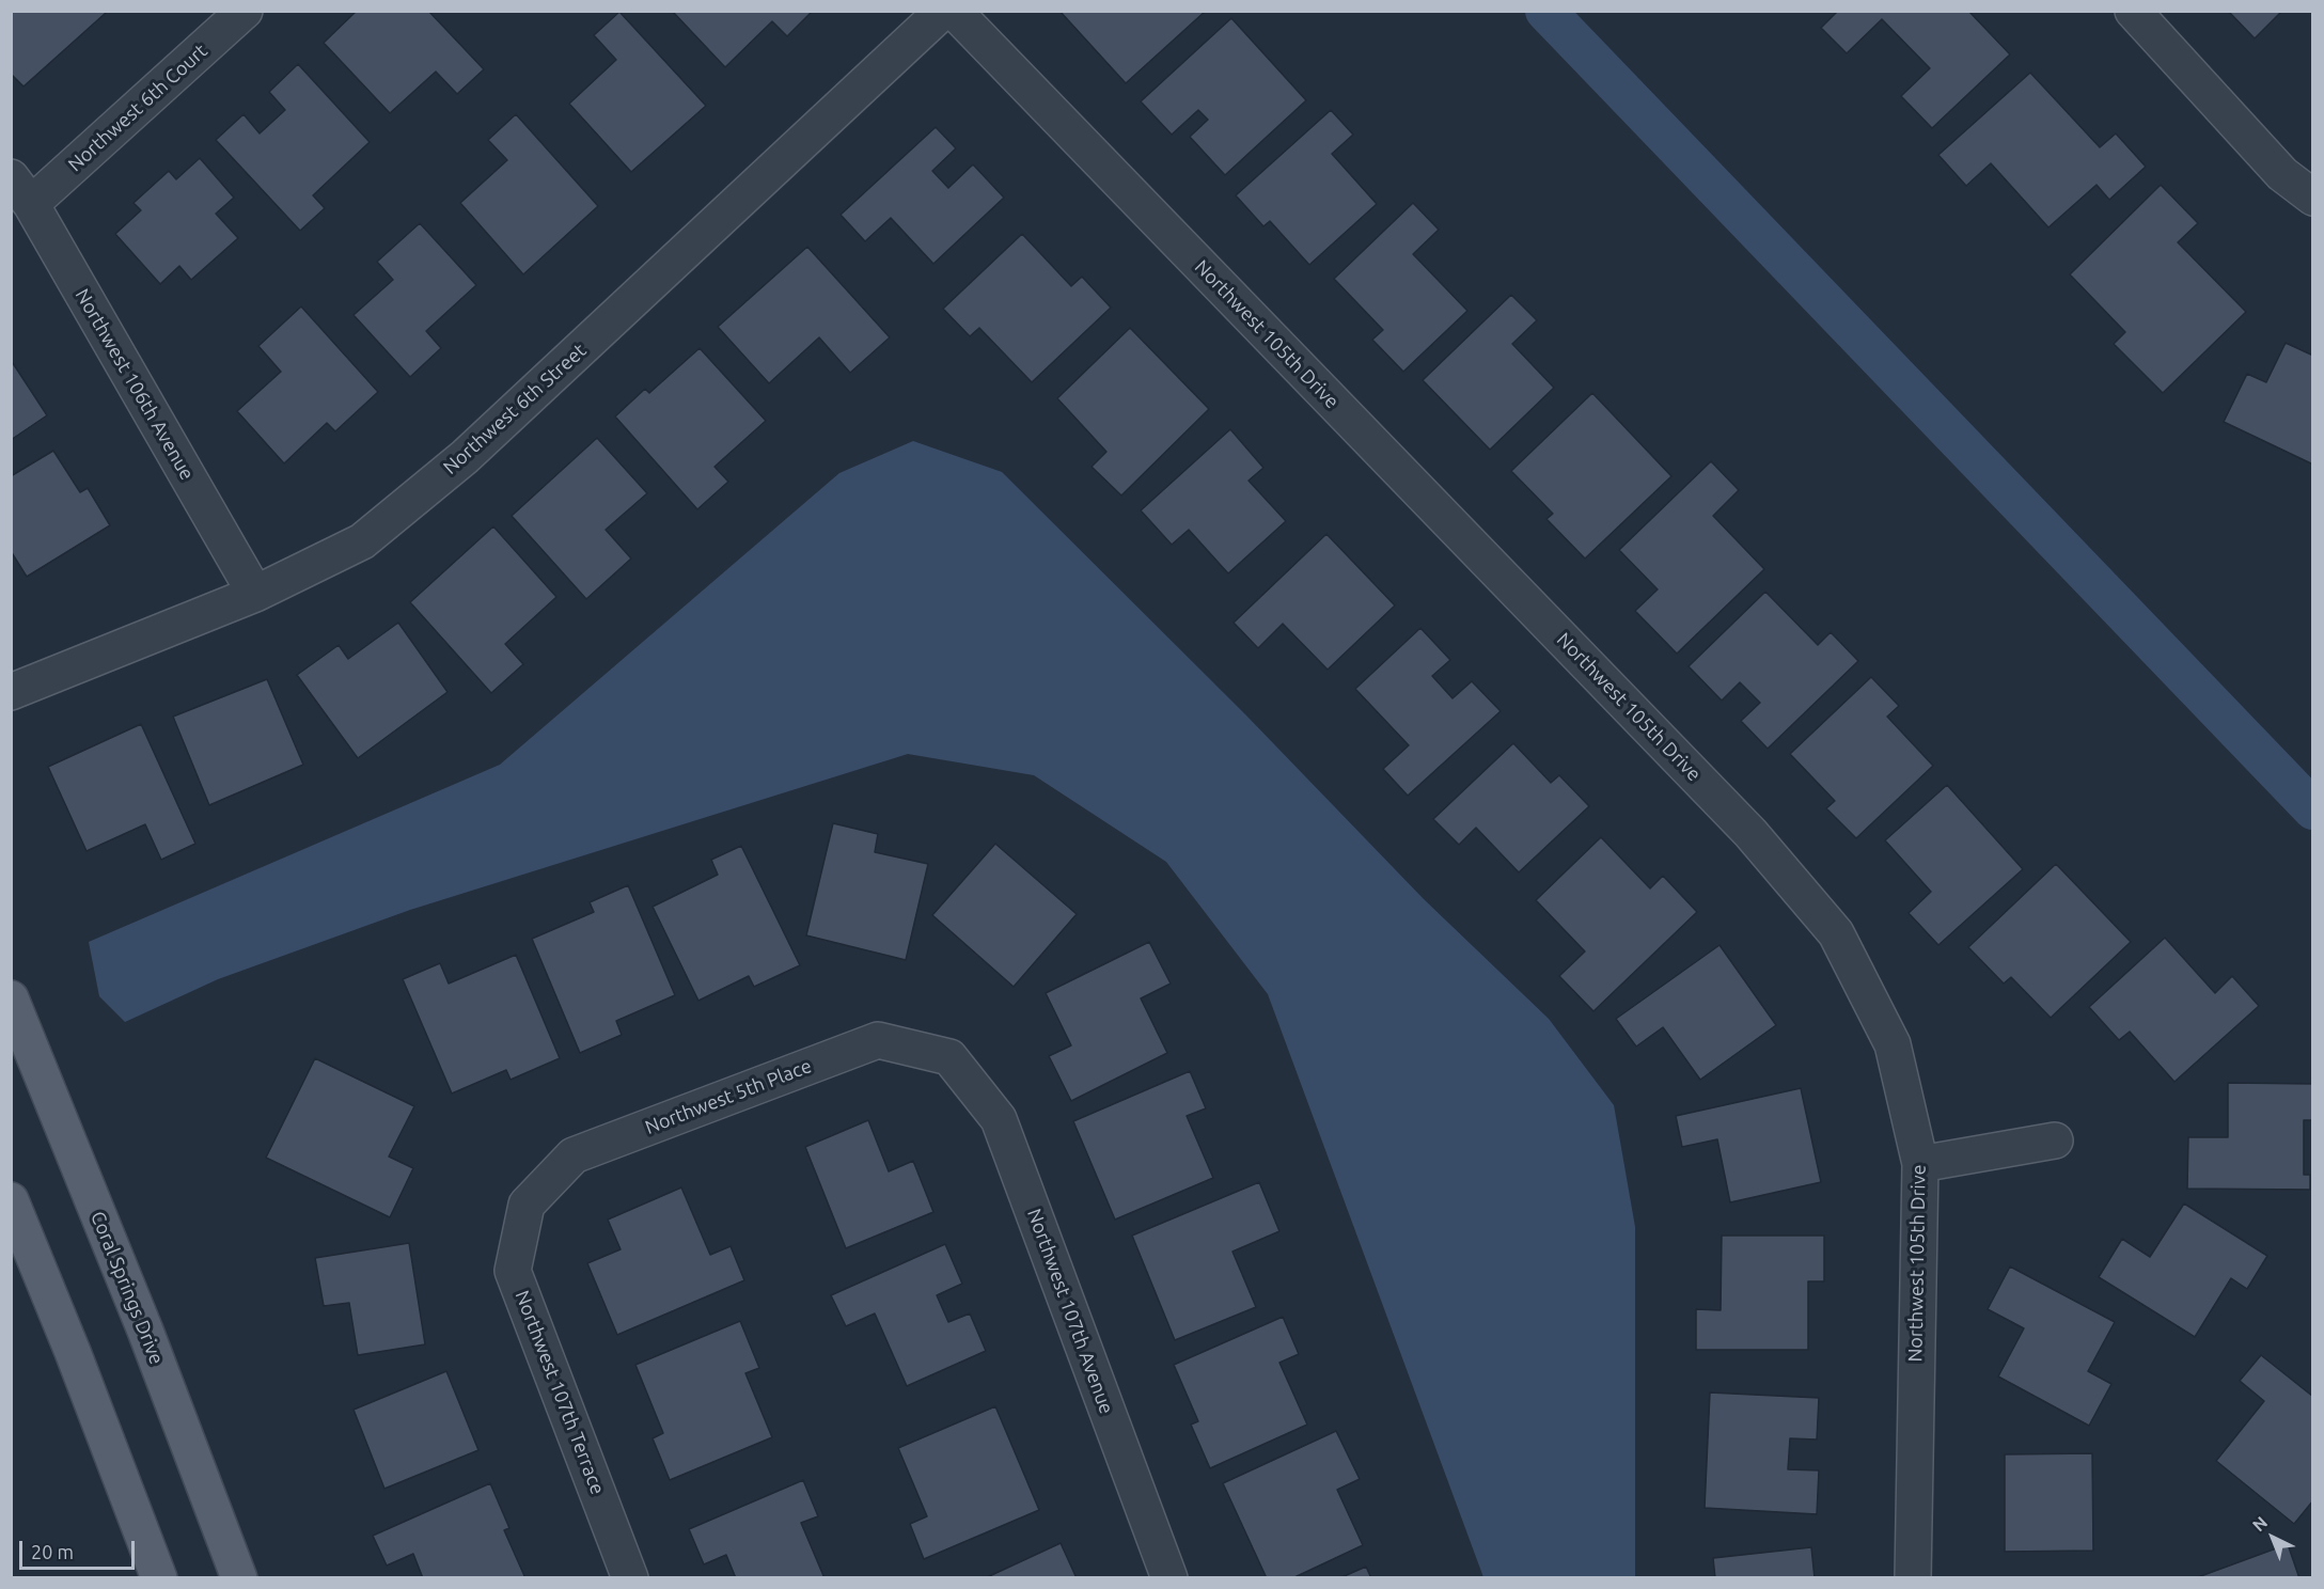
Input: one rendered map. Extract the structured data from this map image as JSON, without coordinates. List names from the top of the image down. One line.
{"streets":{"main road":["Coral Springs Drive"],"street":["Northwest 6th Court","Northwest 105th Drive","Northwest 106th Avenue","Northwest 6th Street","Northwest 5th Place","Northwest 107th Avenue","Northwest 107th Terrace"]},"crossings":[["Northwest 6th Court","Northwest 106th Avenue"],["Northwest 106th Avenue","Northwest 6th Street"],["Northwest 5th Place","Northwest 107th Avenue"],["Northwest 5th Place","Northwest 107th Terrace"]],"scale_bar":"20 m","north":"top left"}
